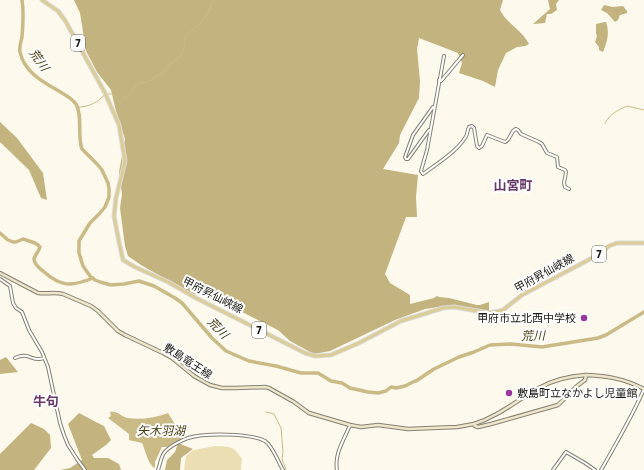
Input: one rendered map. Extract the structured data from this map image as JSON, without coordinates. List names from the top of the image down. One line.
{"streets":{"main road":["7","甲府昇仙峡線","敷島竜王線"]},"districts":["山宮町","牛句"],"water":["荒川","矢木羽湖"],"places":["甲府市立北西中学校","敷島町立なかよし児童館"]}
